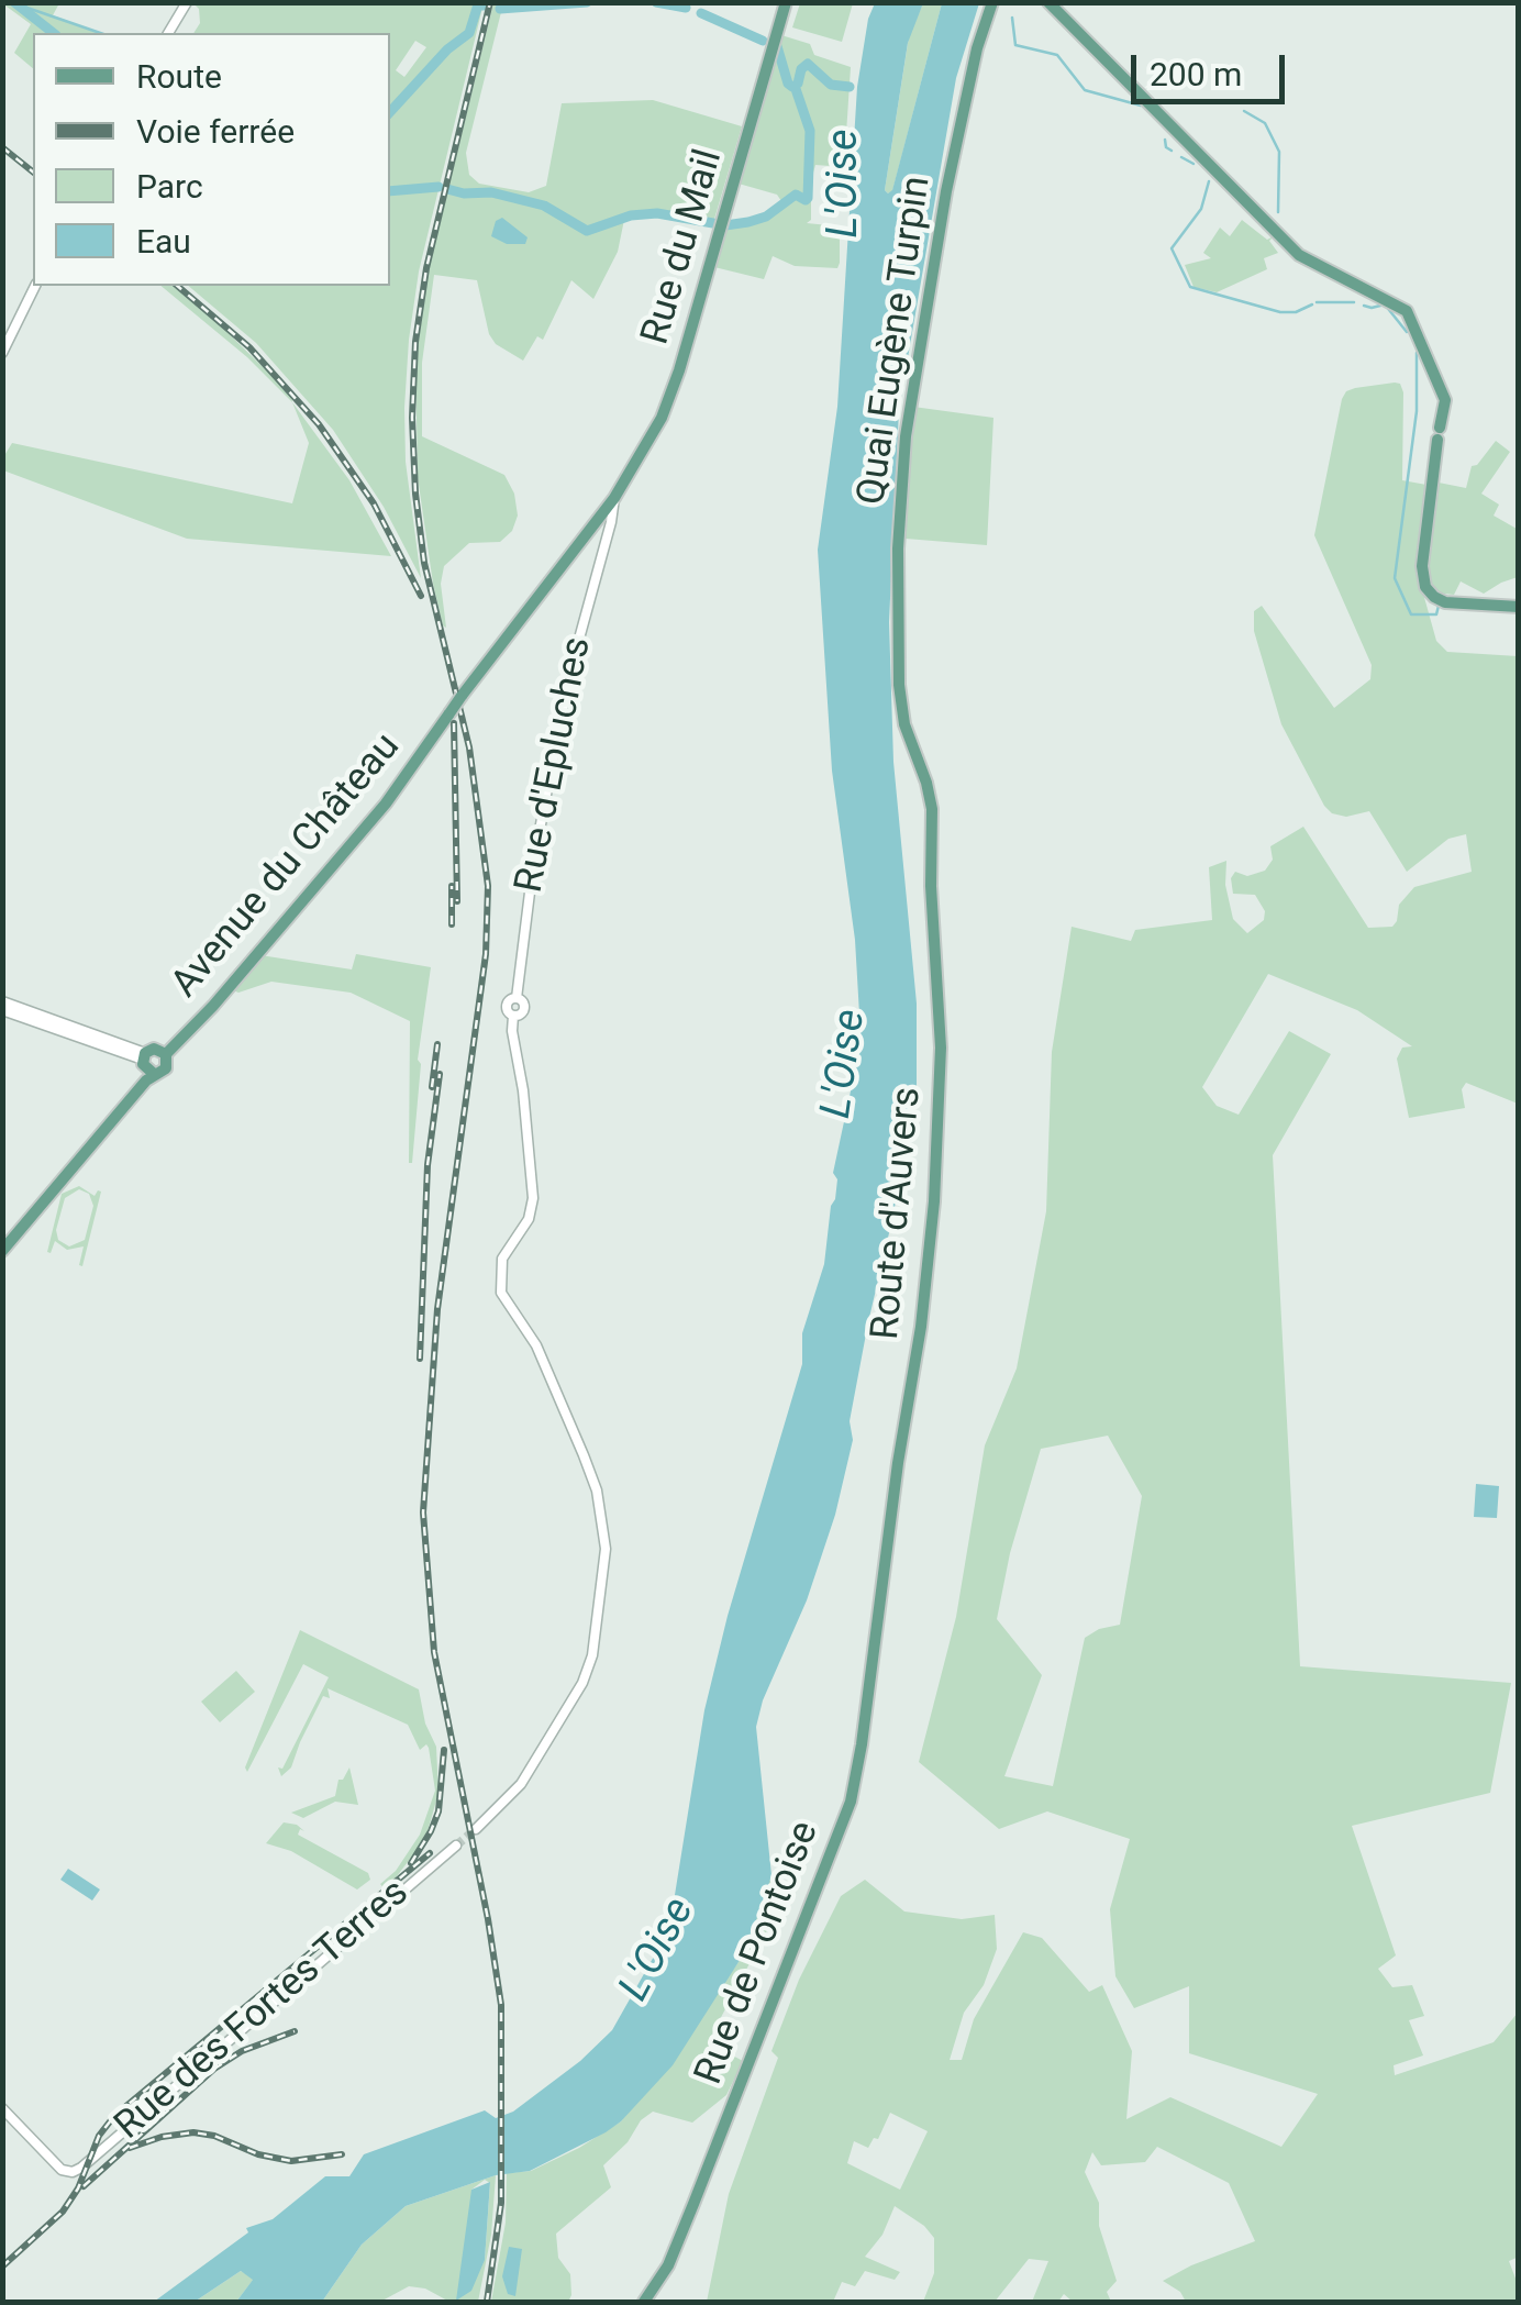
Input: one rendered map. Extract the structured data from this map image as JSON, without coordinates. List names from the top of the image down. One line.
{"streets":{"main road":["Rue du Mail","Quai Eugène Turpin","Avenue du Château","Route d'Auvers","Rue de Pontoise"],"street":["Rue d'Epluches","Rue des Fortes Terres"]},"crossings":[["Rue du Mail","Rue d'Epluches"],["Quai Eugène Turpin","Route d'Auvers"],["Route d'Auvers","Rue de Pontoise"]],"water":["L'Oise"],"legend":["Route","Voie ferrée","Parc","Eau"],"scale_bar":"200 m"}
